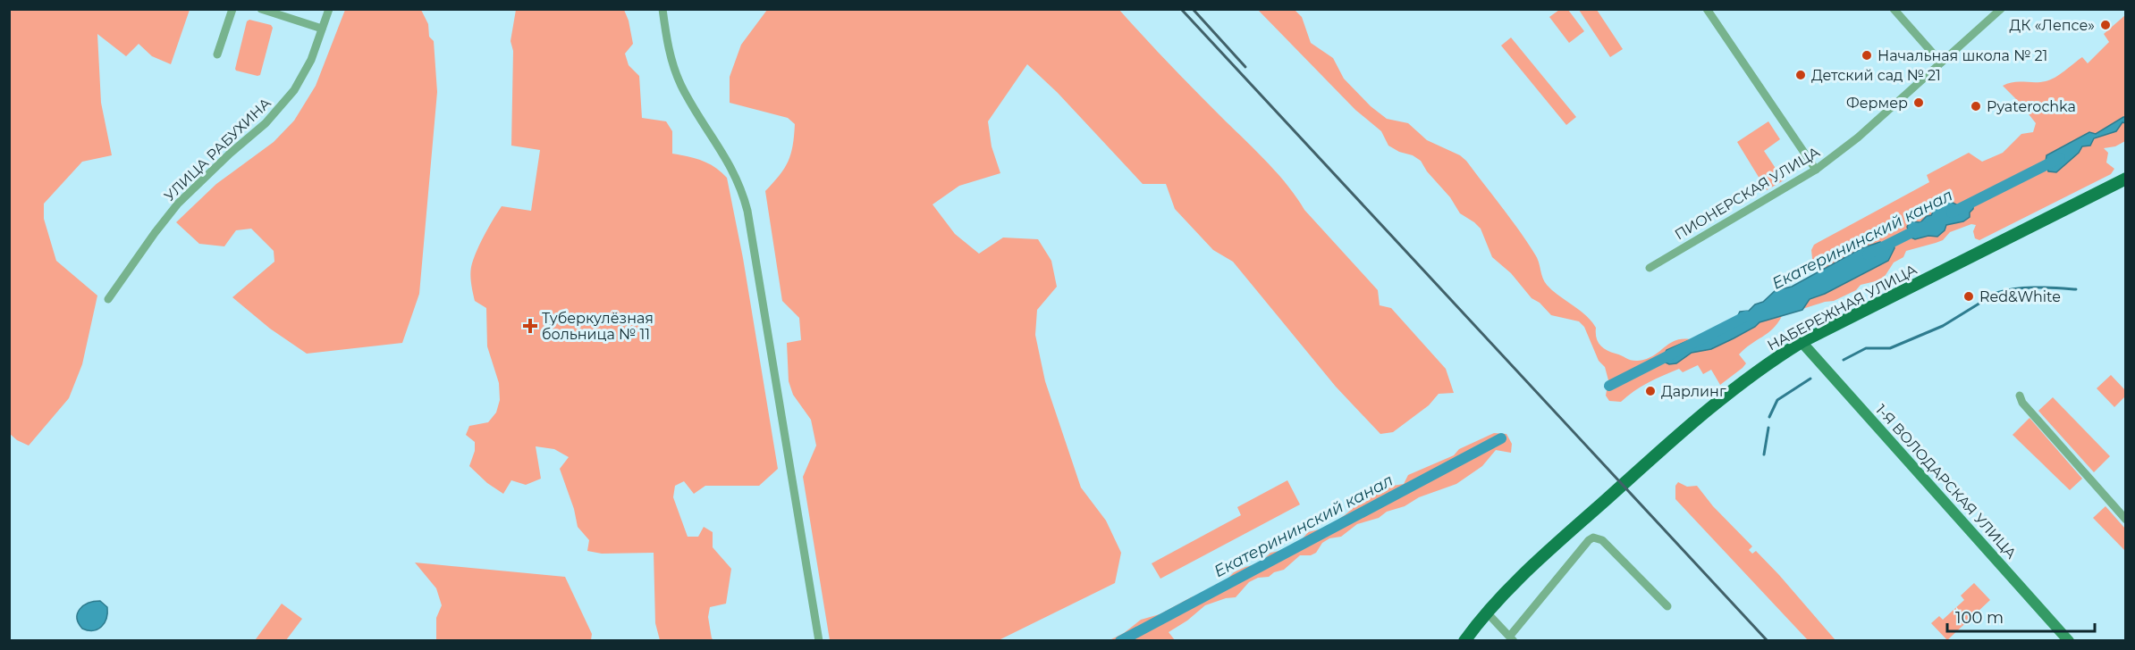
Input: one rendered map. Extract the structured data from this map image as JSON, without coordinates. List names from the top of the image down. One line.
{"streets":{"main road":["НАБЕРЕЖНАЯ УЛИЦА"],"street":["УЛИЦА РАБУХИНА","ПИОНЕРСКАЯ УЛИЦА","1-Я ВОЛОДАРСКАЯ УЛИЦА"]},"crossings":[["НАБЕРЕЖНАЯ УЛИЦА","1-Я ВОЛОДАРСКАЯ УЛИЦА"]],"water":["Екатерининский канал"],"places":{"other":["ДК «Лепсе»","Начальная школа № 21","Детский сад № 21","Фермер","Pyaterochka","Red&White","Дарлинг"],"health":["Туберкулёзная больница № 11"]},"scale_bar":"100 m"}
